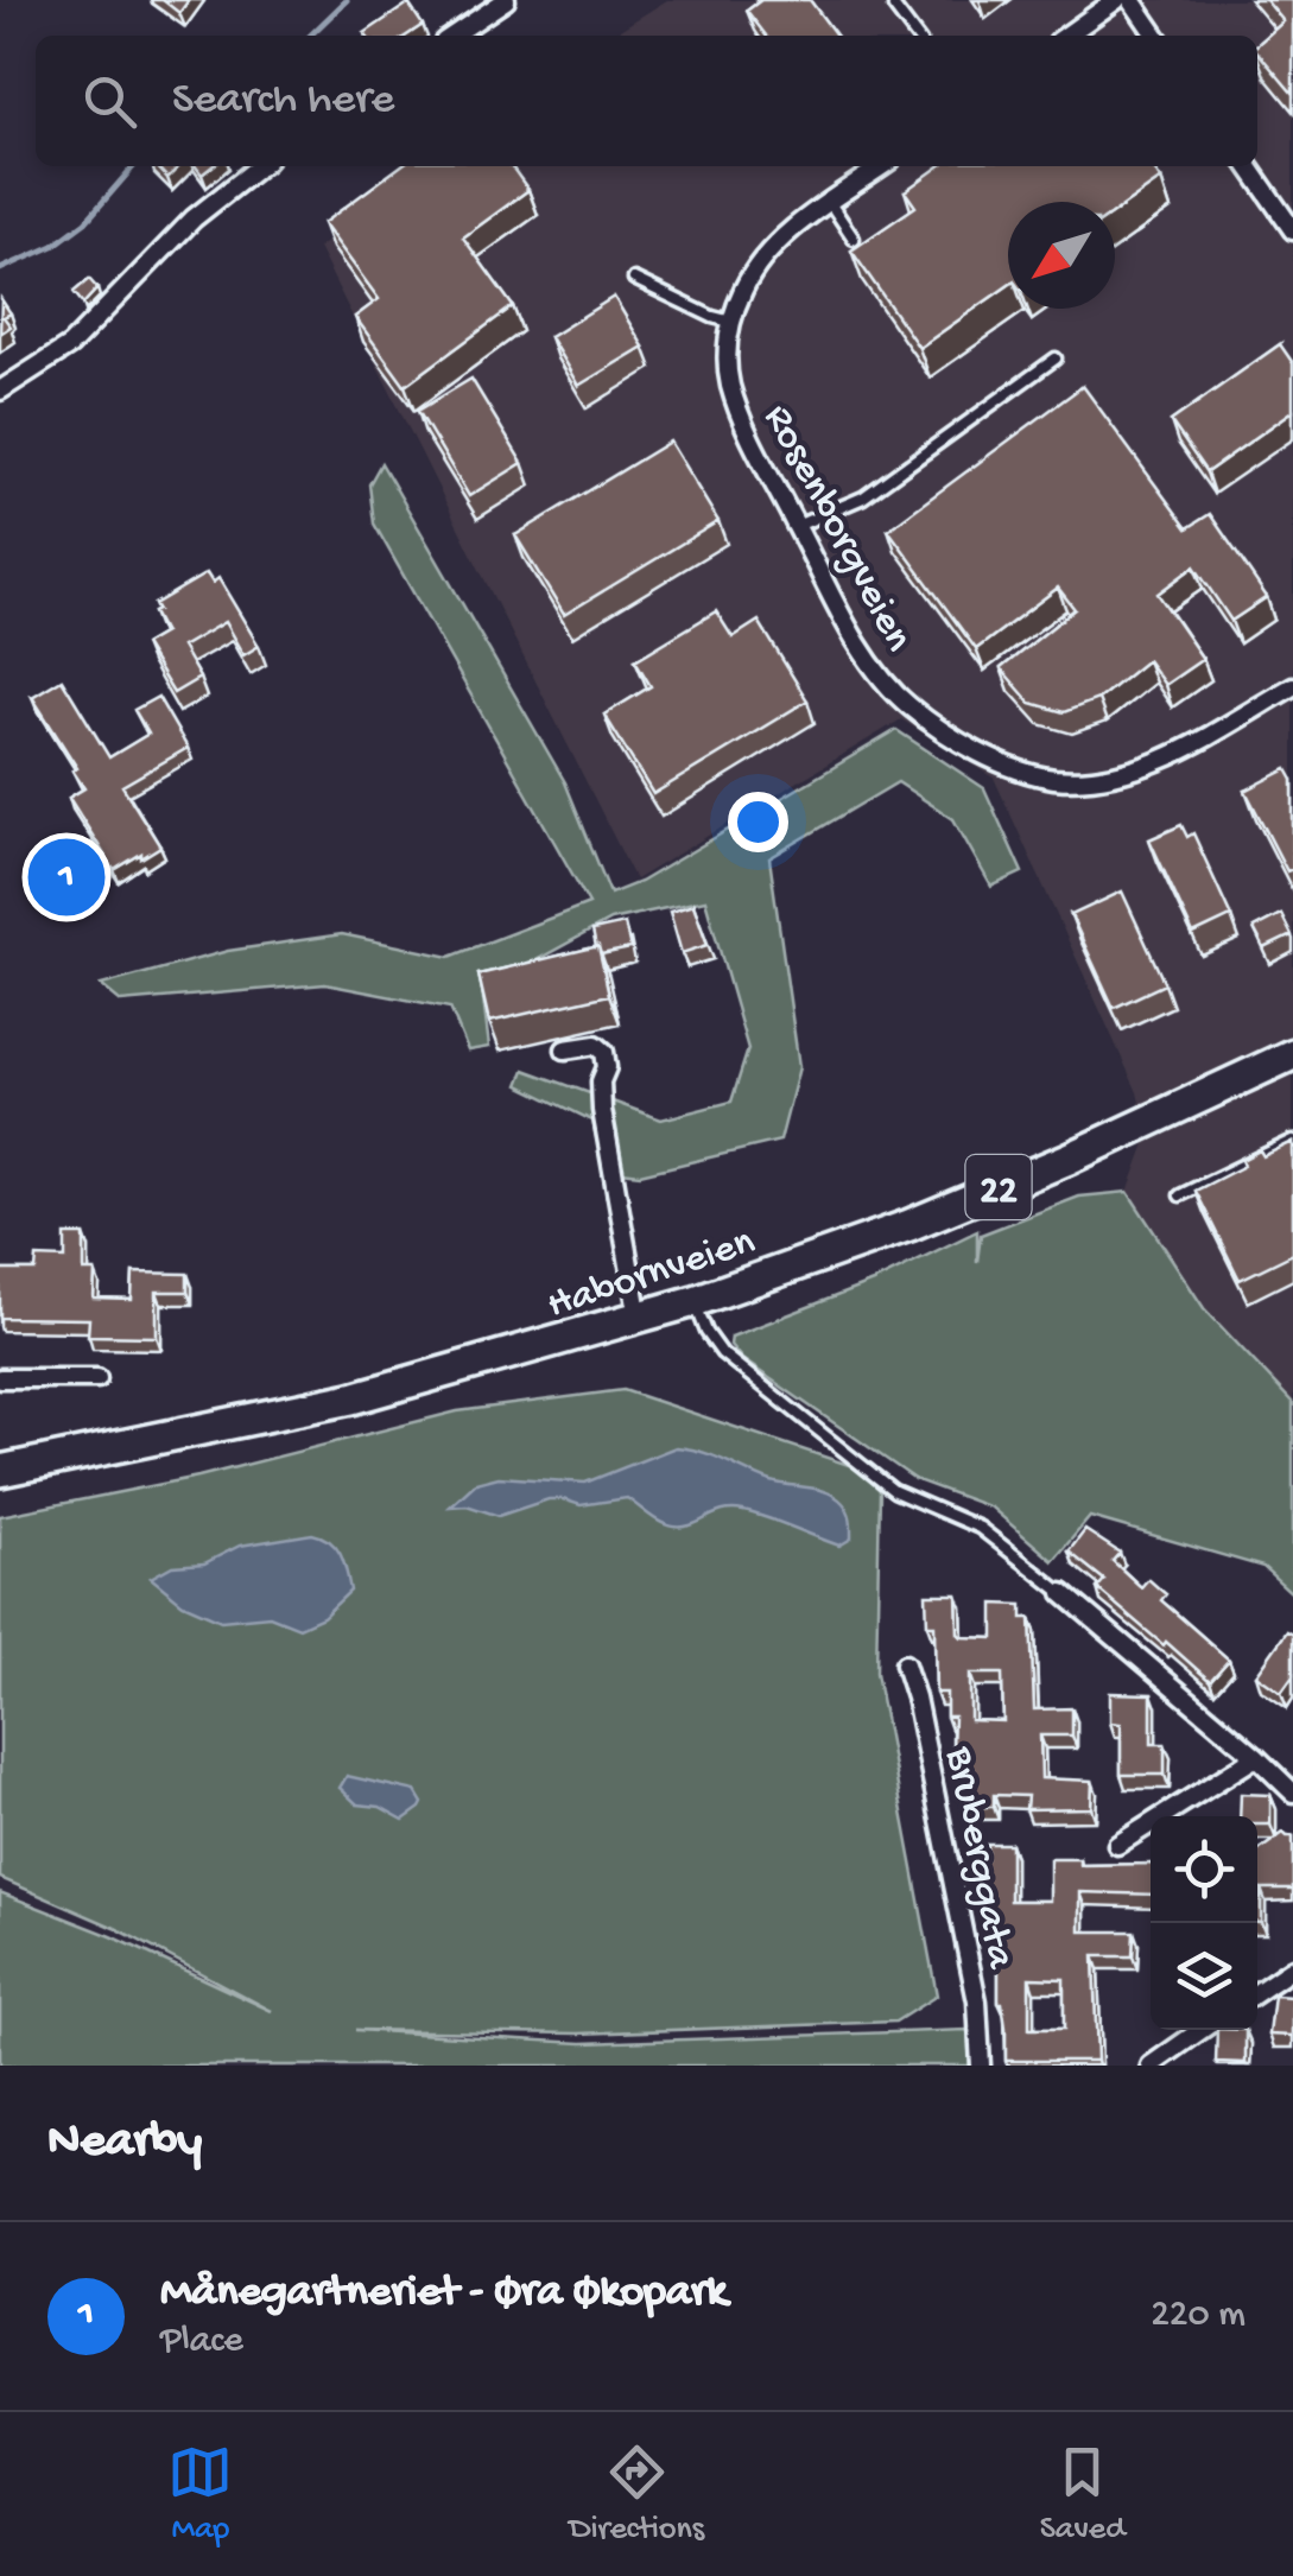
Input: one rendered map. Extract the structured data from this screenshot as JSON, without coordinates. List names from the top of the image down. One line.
{"streets":{"highway":["22","Habornveien"],"street":["Rosenborgveien","Bruberggata"]},"north":"bottom left","page":{"search":"Search here","pins":"1","heading":"Nearby","list":[{"mark":"1","name":"Månegartneriet - Øra Økopark","note":"Place","value":"220 m"}],"nav":["Map","Directions","Saved"]}}
